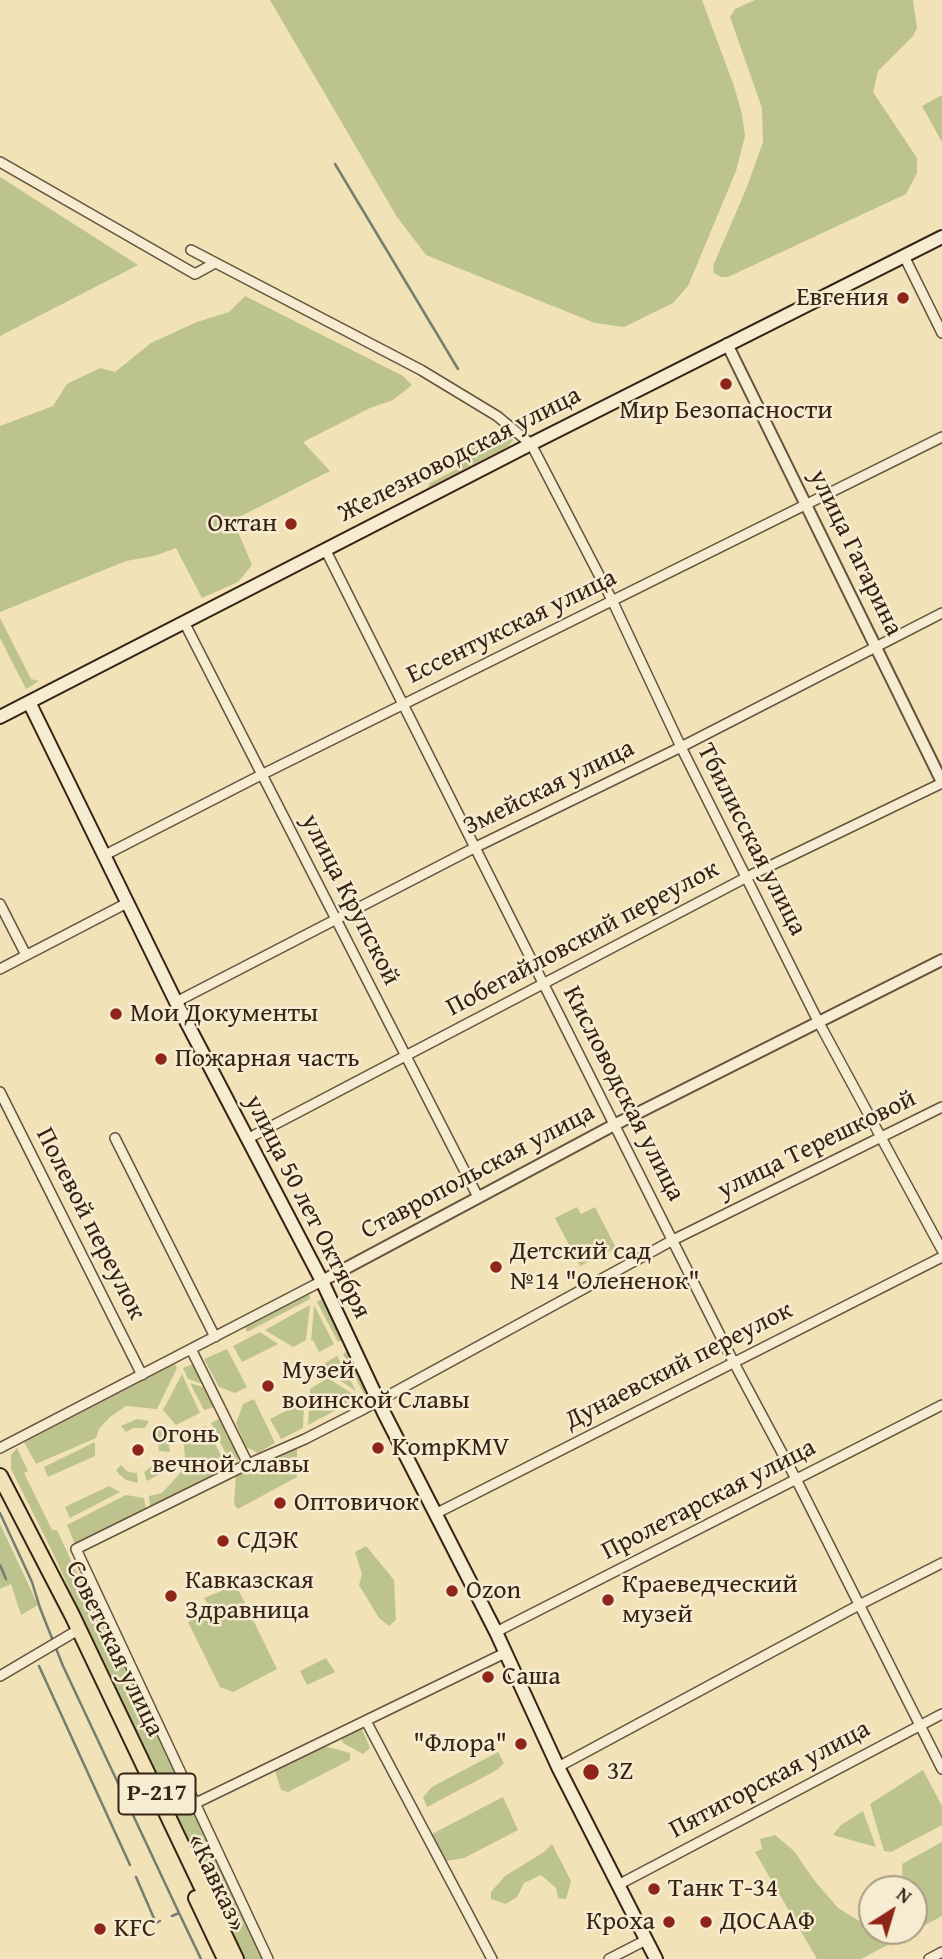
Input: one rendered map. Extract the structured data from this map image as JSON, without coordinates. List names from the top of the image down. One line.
{"streets":{"highway":["Советская улица","Р-217","«Кавказ»"],"main road":["Железноводская улица","улица 50 лет Октября"],"street":["улица Гагарина","Ессентукская улица","Змейская улица","Тбилисская улица","улица Крупской","Побегайловский переулок","Кисловодская улица","улица Терешковой","Ставропольская улица","Полевой переулок","Дунаевский переулок","Пролетарская улица","Пятигорская улица"]},"crossings":[["Железноводская улица","улица Гагарина"],["Железноводская улица","Тбилисская улица"],["Железноводская улица","улица Крупской"],["Железноводская улица","Кисловодская улица"],["Железноводская улица","улица 50 лет Октября"],["улица Гагарина","Ессентукская улица"],["улица Гагарина","Змейская улица"],["улица Гагарина","Побегайловский переулок"],["Ессентукская улица","Тбилисская улица"],["Ессентукская улица","улица Крупской"],["Ессентукская улица","Кисловодская улица"],["Ессентукская улица","улица 50 лет Октября"],["Змейская улица","Тбилисская улица"],["Змейская улица","улица Крупской"],["Змейская улица","Кисловодская улица"],["Змейская улица","улица 50 лет Октября"],["Тбилисская улица","Побегайловский переулок"],["Тбилисская улица","улица Терешковой"],["Тбилисская улица","Ставропольская улица"],["улица Крупской","Побегайловский переулок"],["улица Крупской","Ставропольская улица"],["Побегайловский переулок","Кисловодская улица"],["Побегайловский переулок","улица 50 лет Октября"],["Кисловодская улица","улица Терешковой"],["Кисловодская улица","Ставропольская улица"],["Кисловодская улица","Дунаевский переулок"],["Кисловодская улица","Пролетарская улица"],["Кисловодская улица","Пятигорская улица"],["улица Терешковой","улица 50 лет Октября"],["улица Терешковой","Советская улица"],["Ставропольская улица","улица 50 лет Октября"],["Ставропольская улица","Полевой переулок"],["улица 50 лет Октября","Дунаевский переулок"],["улица 50 лет Октября","Пролетарская улица"],["улица 50 лет Октября","Пятигорская улица"],["Советская улица","«Кавказ»"]],"places":["Евгения","Мир Безопасности","Октан","Мои Документы","Пожарная часть","Детский сад №14 \"Олененок\"","Музей воинской Славы","KompKMV","Огонь вечной славы","Оптовичок","СДЭК","Ozon","Кавказская Здравница","Краеведческий музей","Саша","\"Флора\"","3Z","Танк Т-34","Кроха","ДОСААФ","KFC"],"north":"top right"}
